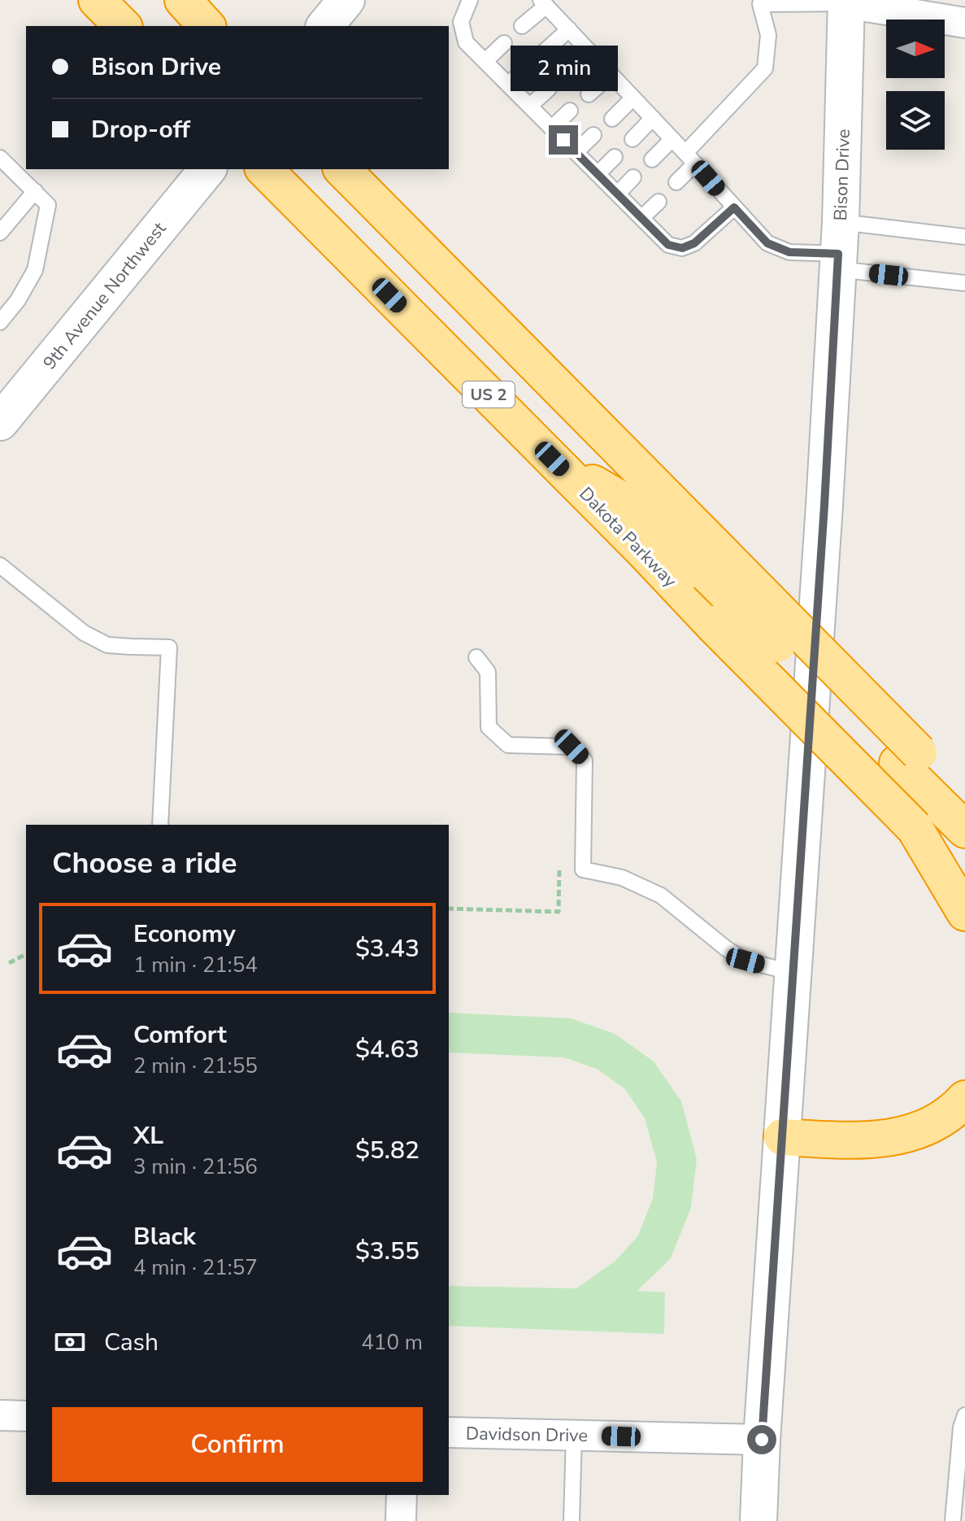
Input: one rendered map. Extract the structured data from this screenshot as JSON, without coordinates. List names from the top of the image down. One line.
{"streets":{"highway":["US 2","Dakota Parkway"],"street":["Bison Drive","9th Avenue Northwest","Davidson Drive"]},"crossings":[["Bison Drive","Davidson Drive"]],"north":"right","page":{"banner":["Bison Drive","Drop-off"],"bubble":"2 min","heading":"Choose a ride","list":[{"name":"Economy","note":"1 min · 21:54","value":"$3.43"},{"name":"Comfort","note":"2 min · 21:55","value":"$4.63"},{"name":"XL","note":"3 min · 21:56","value":"$5.82"},{"name":"Black","note":"4 min · 21:57","value":"$3.55"}],"pay":["Cash","410 m"],"buttons":"Confirm"}}
